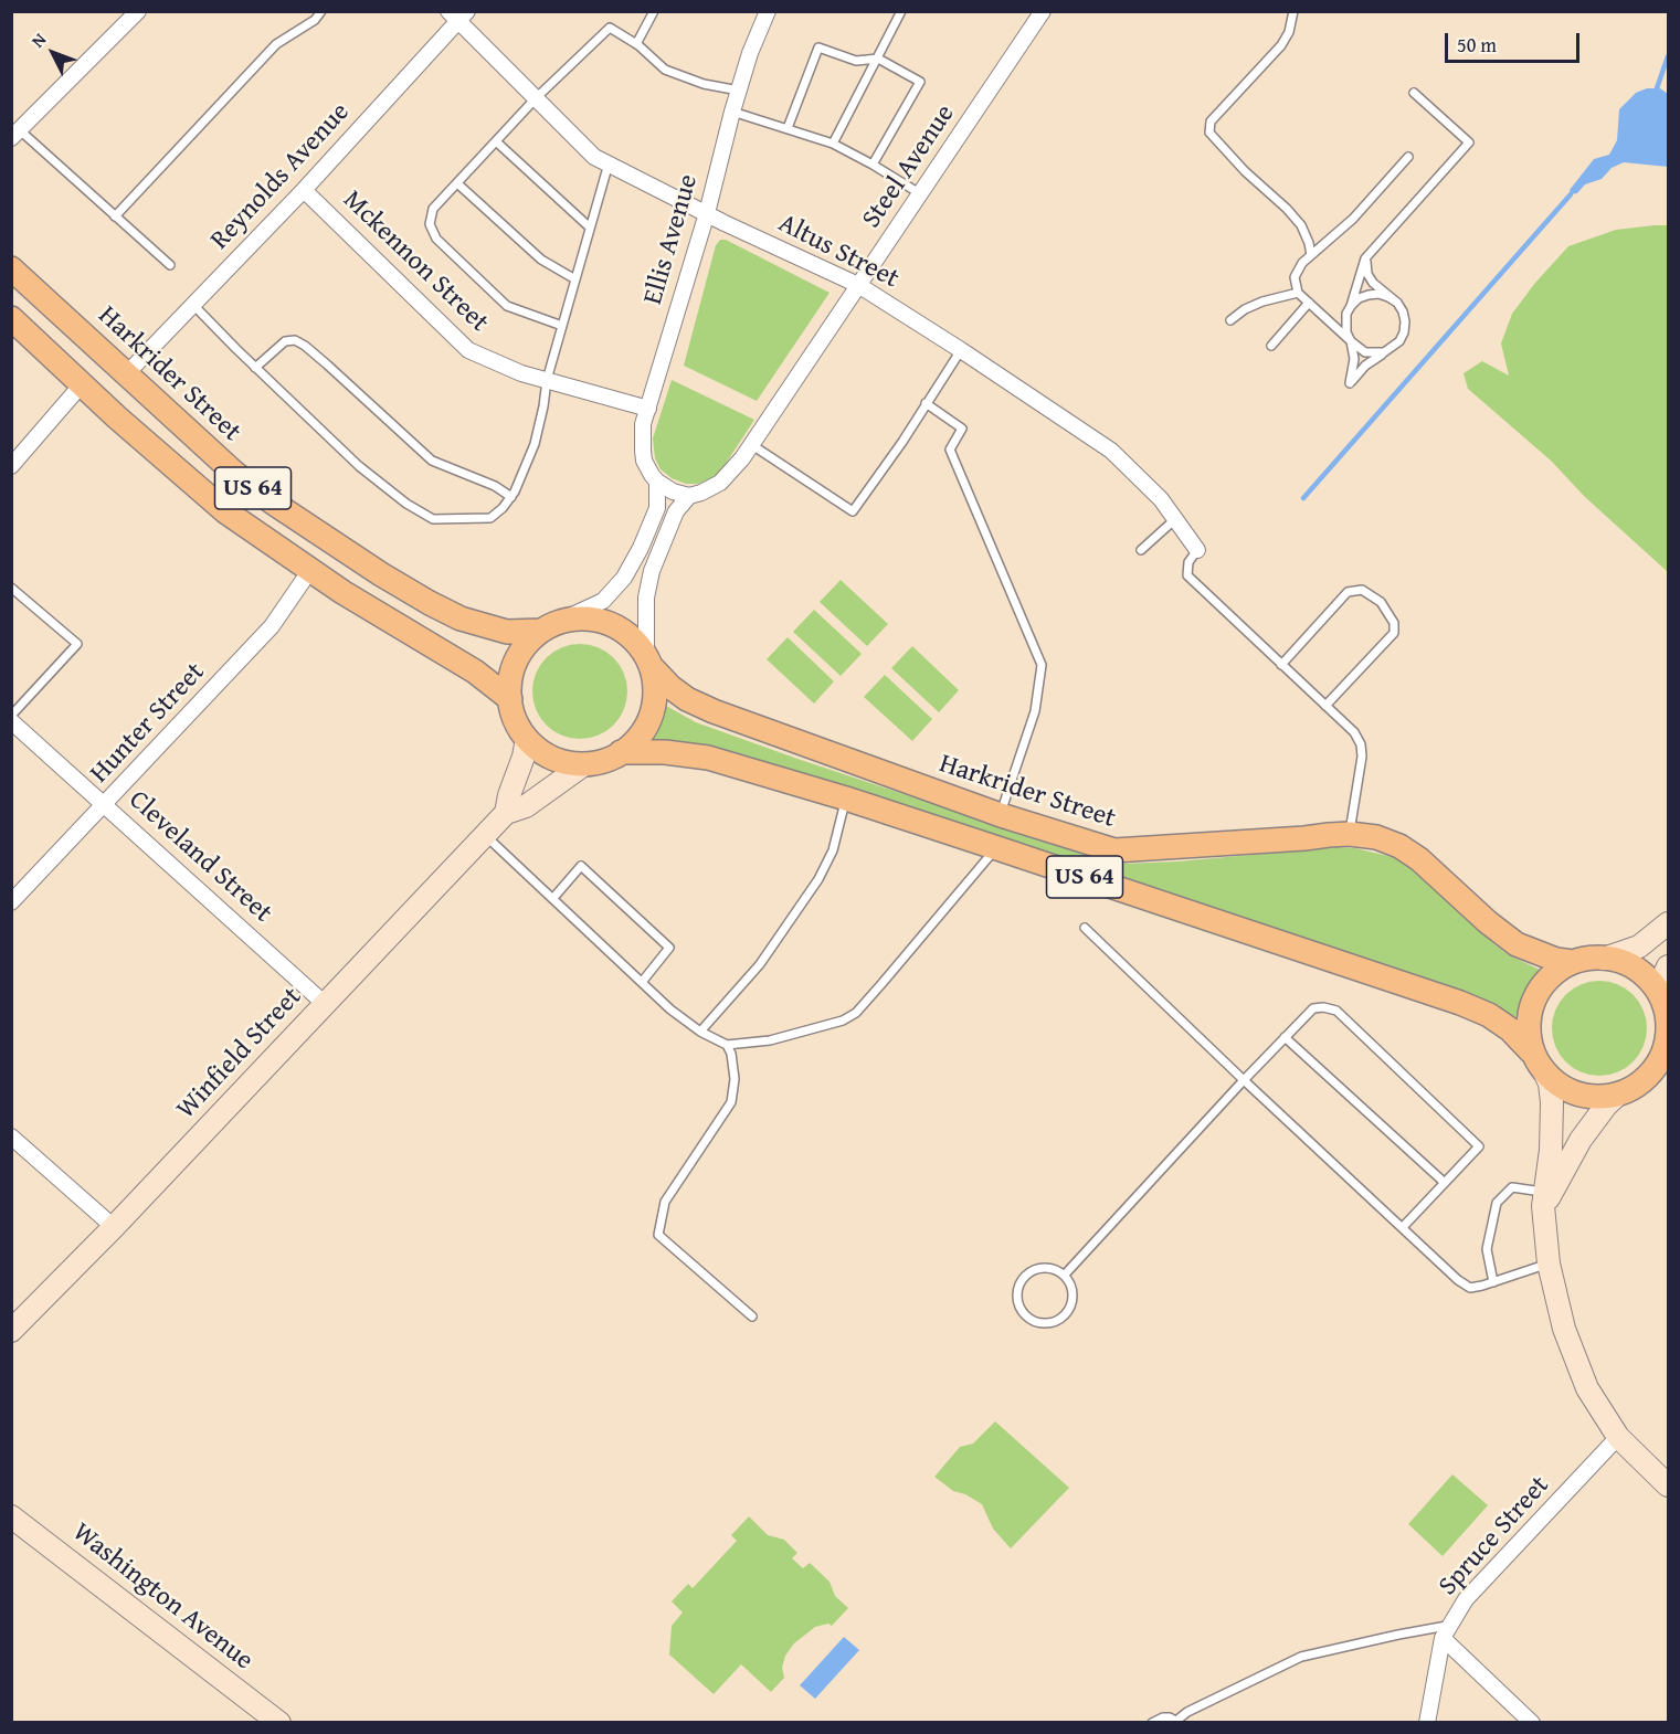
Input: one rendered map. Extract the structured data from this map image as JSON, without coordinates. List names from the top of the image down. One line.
{"streets":{"main road":["Harkrider Street","US 64"],"street":["Steel Avenue","Reynolds Avenue","Ellis Avenue","Altus Street","Mckennon Street","Hunter Street","Cleveland Street","Winfield Street","Spruce Street","Washington Avenue"]},"crossings":[["Steel Avenue","Altus Street"],["Reynolds Avenue","Altus Street"],["Reynolds Avenue","Mckennon Street"],["Reynolds Avenue","Harkrider Street"],["Ellis Avenue","Altus Street"],["Ellis Avenue","Mckennon Street"],["Harkrider Street","US 64"],["Harkrider Street","Winfield Street"],["US 64","Hunter Street"],["US 64","Winfield Street"],["Hunter Street","Cleveland Street"],["Cleveland Street","Winfield Street"]],"scale_bar":"50 m","north":"top left"}
